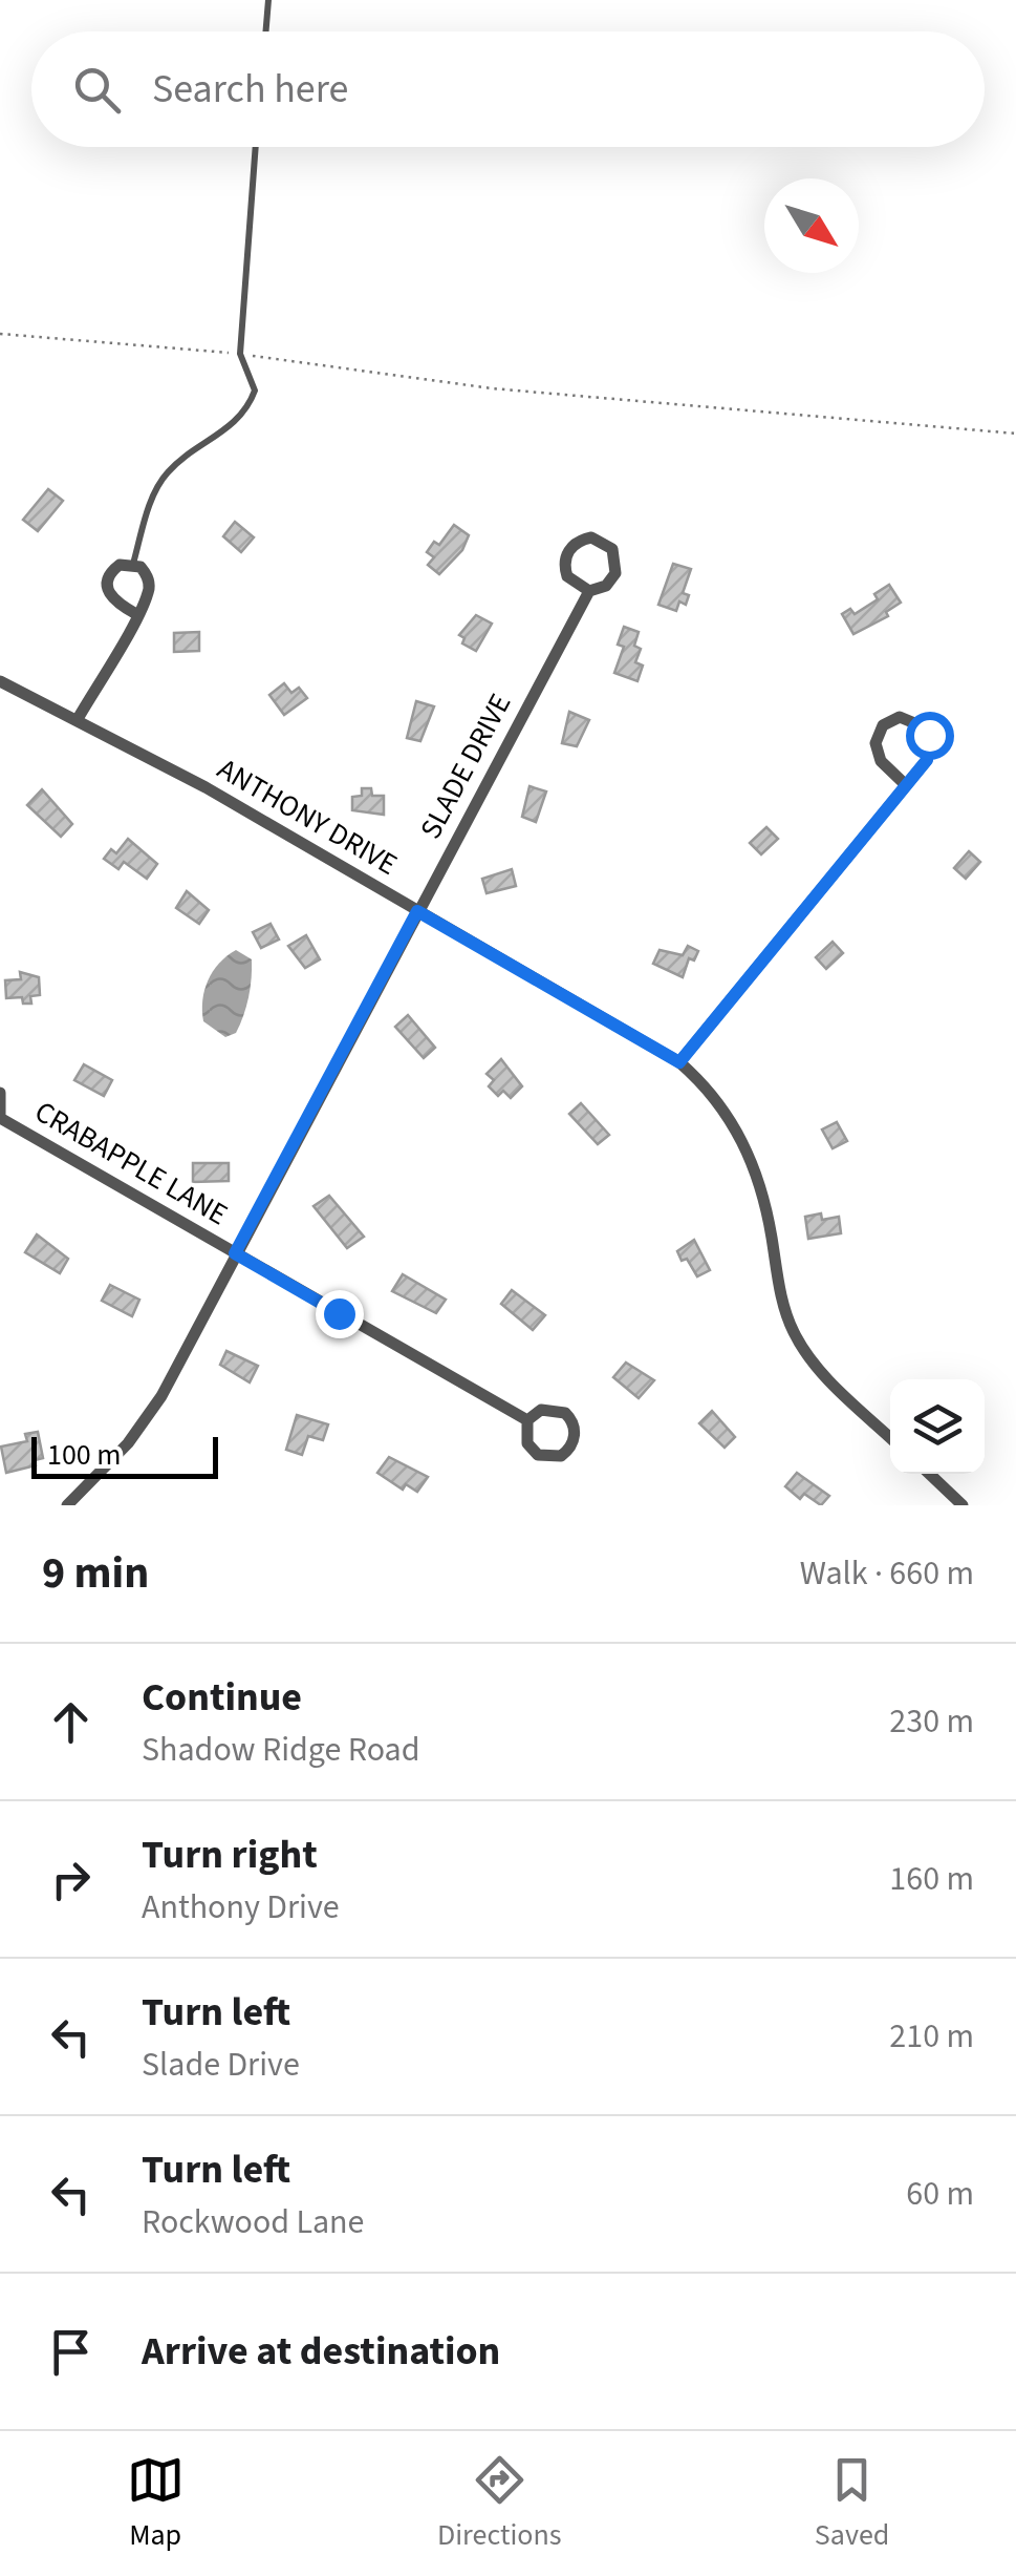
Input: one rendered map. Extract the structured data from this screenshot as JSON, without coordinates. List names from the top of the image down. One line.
{"streets":{"street":["SLADE DRIVE","ANTHONY DRIVE","CRABAPPLE LANE"]},"crossings":[["SLADE DRIVE","ANTHONY DRIVE"],["SLADE DRIVE","CRABAPPLE LANE"]],"scale_bar":"100 m","north":"bottom right","page":{"search":"Search here","scale":"100 m","heading":["9 min","Walk · 660 m"],"list":[["Continue","Shadow Ridge Road","230 m"],["Turn right","Anthony Drive","160 m"],["Turn left","Slade Drive","210 m"],["Turn left","Rockwood Lane","60 m"],"Arrive at destination"],"nav":["Map","Directions","Saved"]}}
